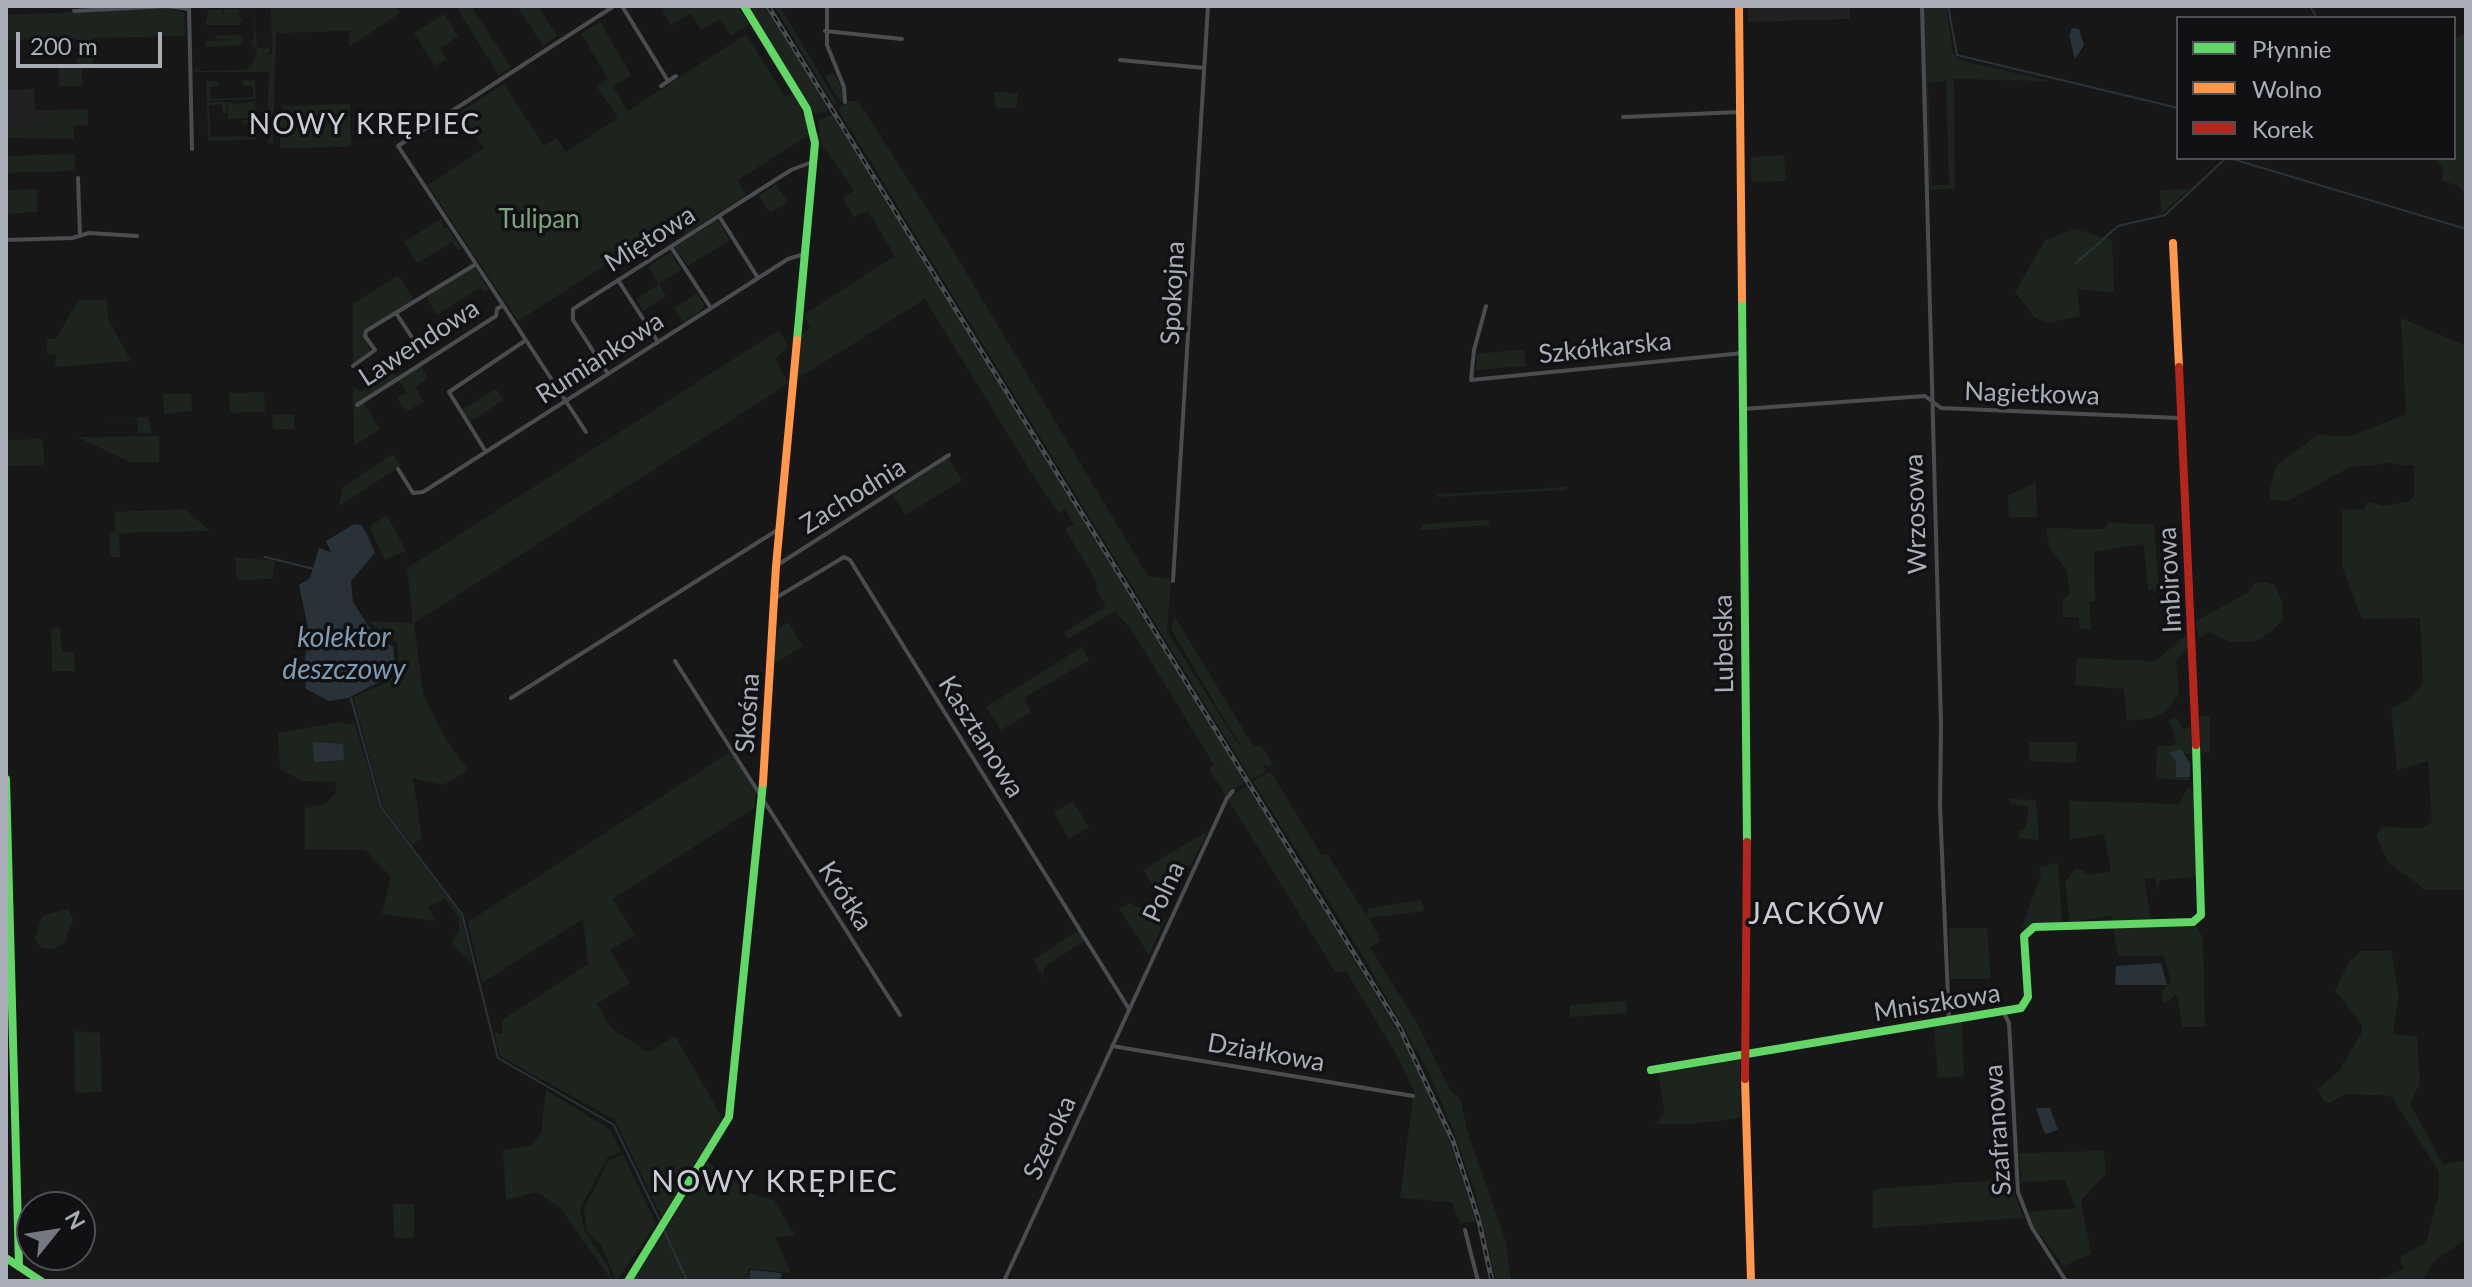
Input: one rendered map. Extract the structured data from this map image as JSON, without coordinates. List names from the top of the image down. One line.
{"streets":{"street":["Miętowa","Spokojna","Lawendowa","Szkółkarska","Rumiankowa","Nagietkowa","Zachodnia","Wrzosowa","Imbirowa","Lubelska","Skośna","Kasztanowa","Polna","Krótka","Mniszkowa","Działkowa","Szafranowa","Szeroka"]},"crossings":[["Miętowa","Rumiankowa"],["Miętowa","Skośna"],["Szkółkarska","Lubelska"],["Rumiankowa","Skośna"],["Nagietkowa","Wrzosowa"],["Nagietkowa","Imbirowa"],["Nagietkowa","Lubelska"],["Zachodnia","Skośna"],["Wrzosowa","Mniszkowa"],["Imbirowa","Mniszkowa"],["Lubelska","Mniszkowa"],["Skośna","Kasztanowa"],["Skośna","Krótka"],["Kasztanowa","Polna"],["Kasztanowa","Szeroka"],["Polna","Szeroka"],["Mniszkowa","Szafranowa"],["Działkowa","Szeroka"]],"districts":["NOWY KRĘPIEC","JACKÓW","NOWY KRĘPIEC"],"water":["kolektor deszczowy"],"parks":["Tulipan"],"legend":["Płynnie","Wolno","Korek"],"scale_bar":"200 m","north":"top right"}
